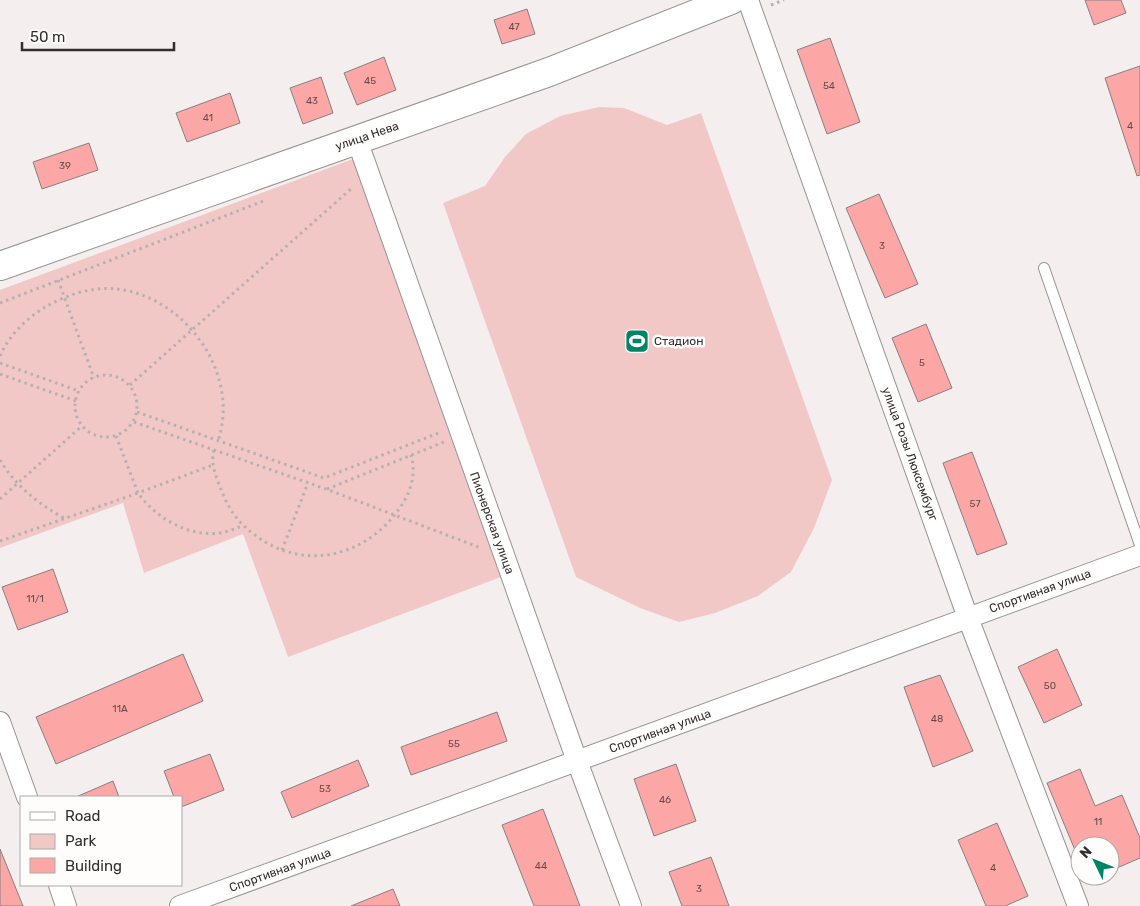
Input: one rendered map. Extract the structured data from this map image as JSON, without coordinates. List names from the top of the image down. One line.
{"streets":{"main road":["улица Нева"],"street":["улица Розы Люксембург","Пионерская улица","Спортивная улица"]},"crossings":[["улица Нева","Пионерская улица"],["улица Розы Люксембург","Спортивная улица"],["Пионерская улица","Спортивная улица"]],"places":{"sports":["Стадион"]},"house_numbers":["47","45","54","43","41","4","39","3","5","57","11/1","50","11А","48","55","53","46","11","44","4","3"],"legend":["Road","Park","Building"],"scale_bar":"50 m","north":"top left"}
